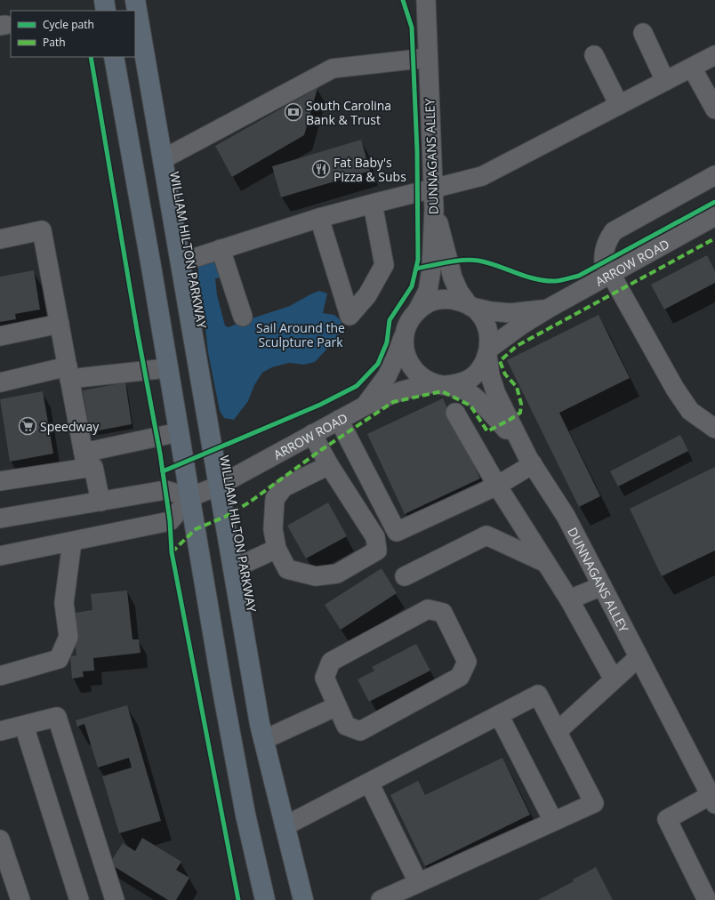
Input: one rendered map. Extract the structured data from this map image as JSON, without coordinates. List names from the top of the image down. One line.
{"streets":{"highway":["WILLIAM HILTON PARKWAY"],"street":["DUNNAGANS ALLEY","ARROW ROAD"]},"crossings":[["DUNNAGANS ALLEY","ARROW ROAD"],["WILLIAM HILTON PARKWAY","ARROW ROAD"]],"parks":["Sail Around the Sculpture Park"],"places":{"bank":["South Carolina Bank & Trust"],"restaurant":["Fat Baby's Pizza & Subs"],"supermarket":["Speedway"]},"legend":["Cycle path","Path"]}
